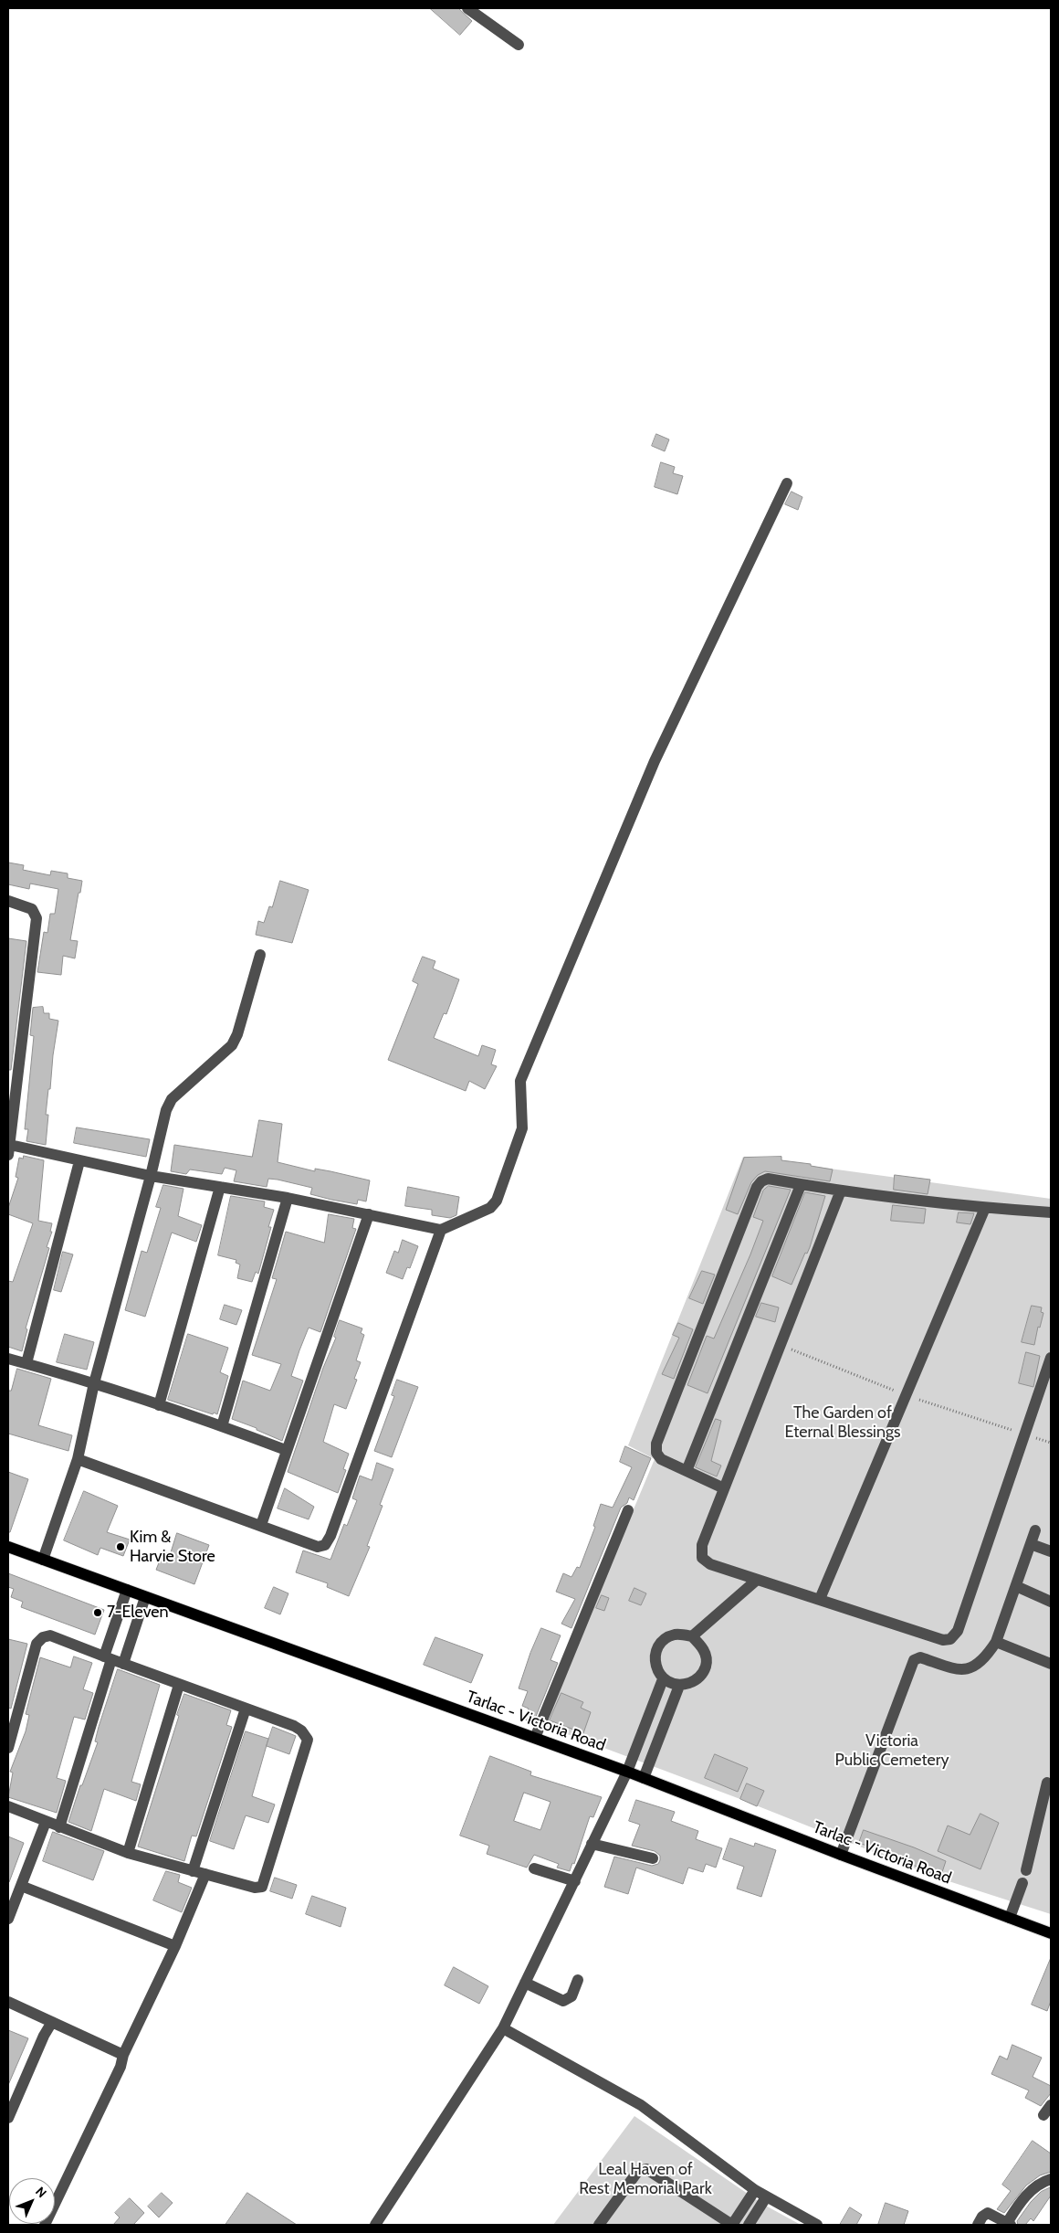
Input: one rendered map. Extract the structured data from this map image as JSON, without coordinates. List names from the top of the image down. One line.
{"streets":{"main road":["Tarlac - Victoria Road"]},"parks":["The Garden of Eternal Blessings","Victoria Public Cemetery","Leal Haven of Rest Memorial Park"],"places":["Kim & Harvie Store","7-Eleven"],"north":"top right"}
